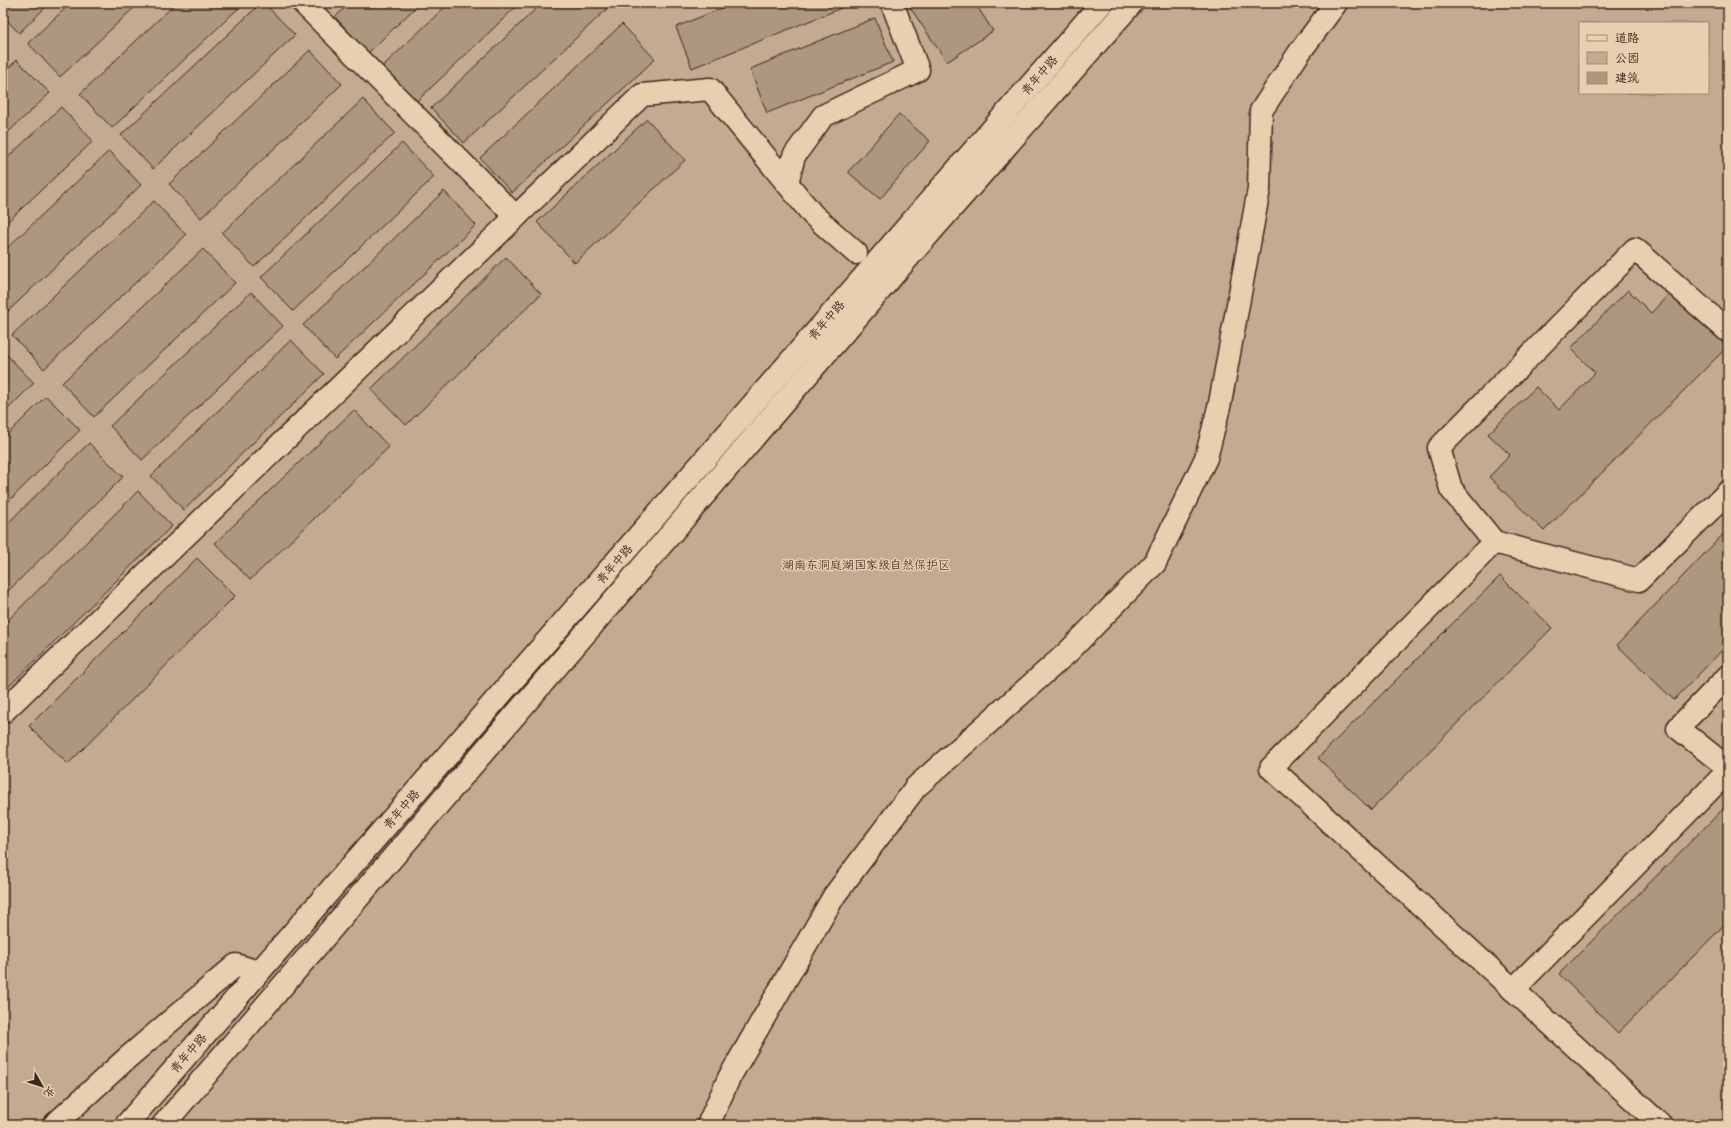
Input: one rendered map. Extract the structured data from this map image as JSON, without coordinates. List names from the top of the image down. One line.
{"streets":{"street":["青年中路"]},"parks":["湖南东洞庭湖国家级自然保护区"],"legend":["道路","公园","建筑"],"north":"bottom right"}
